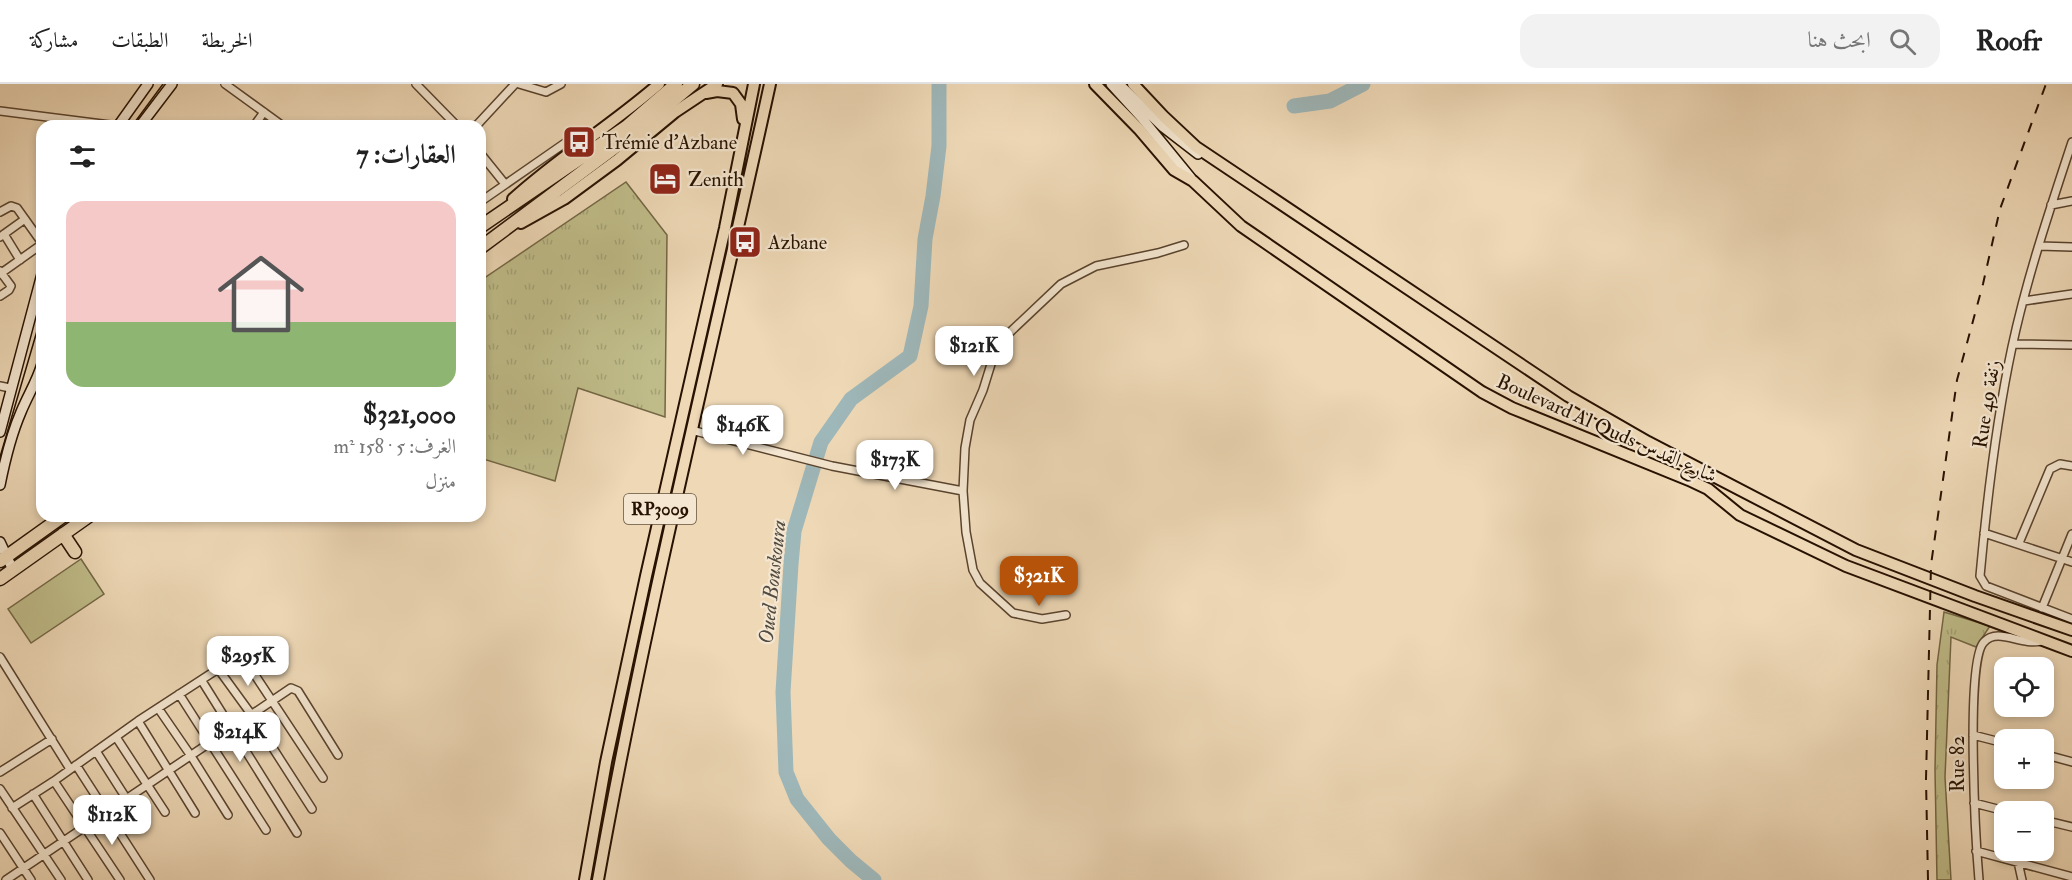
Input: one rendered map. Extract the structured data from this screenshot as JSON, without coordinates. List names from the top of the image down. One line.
{"streets":{"main road":["Boulevard Al Quds شارع القدس","RP3009"],"street":["Rue 49 زنقة","Rue 82"]},"crossings":[["Boulevard Al Quds شارع القدس","Rue 82"]],"water":["Oued Bouskoura"],"places":{"bus stop":["Trémie d'Azbane","Azbane"],"hotel":["Zenith"]},"page":{"header":"Roofr","search":"ابحث هنا","nav":["الخريطة","الطبقات","مشاركة"],"heading":"العقارات: 7","list":[{"name":"$321,000","note":"الغرف: 5 · 158 m² · منزل"}],"price":["$121K","$146K","$173K","$321K","$295K","$214K","$112K"],"map_buttons":["+","−"]}}
